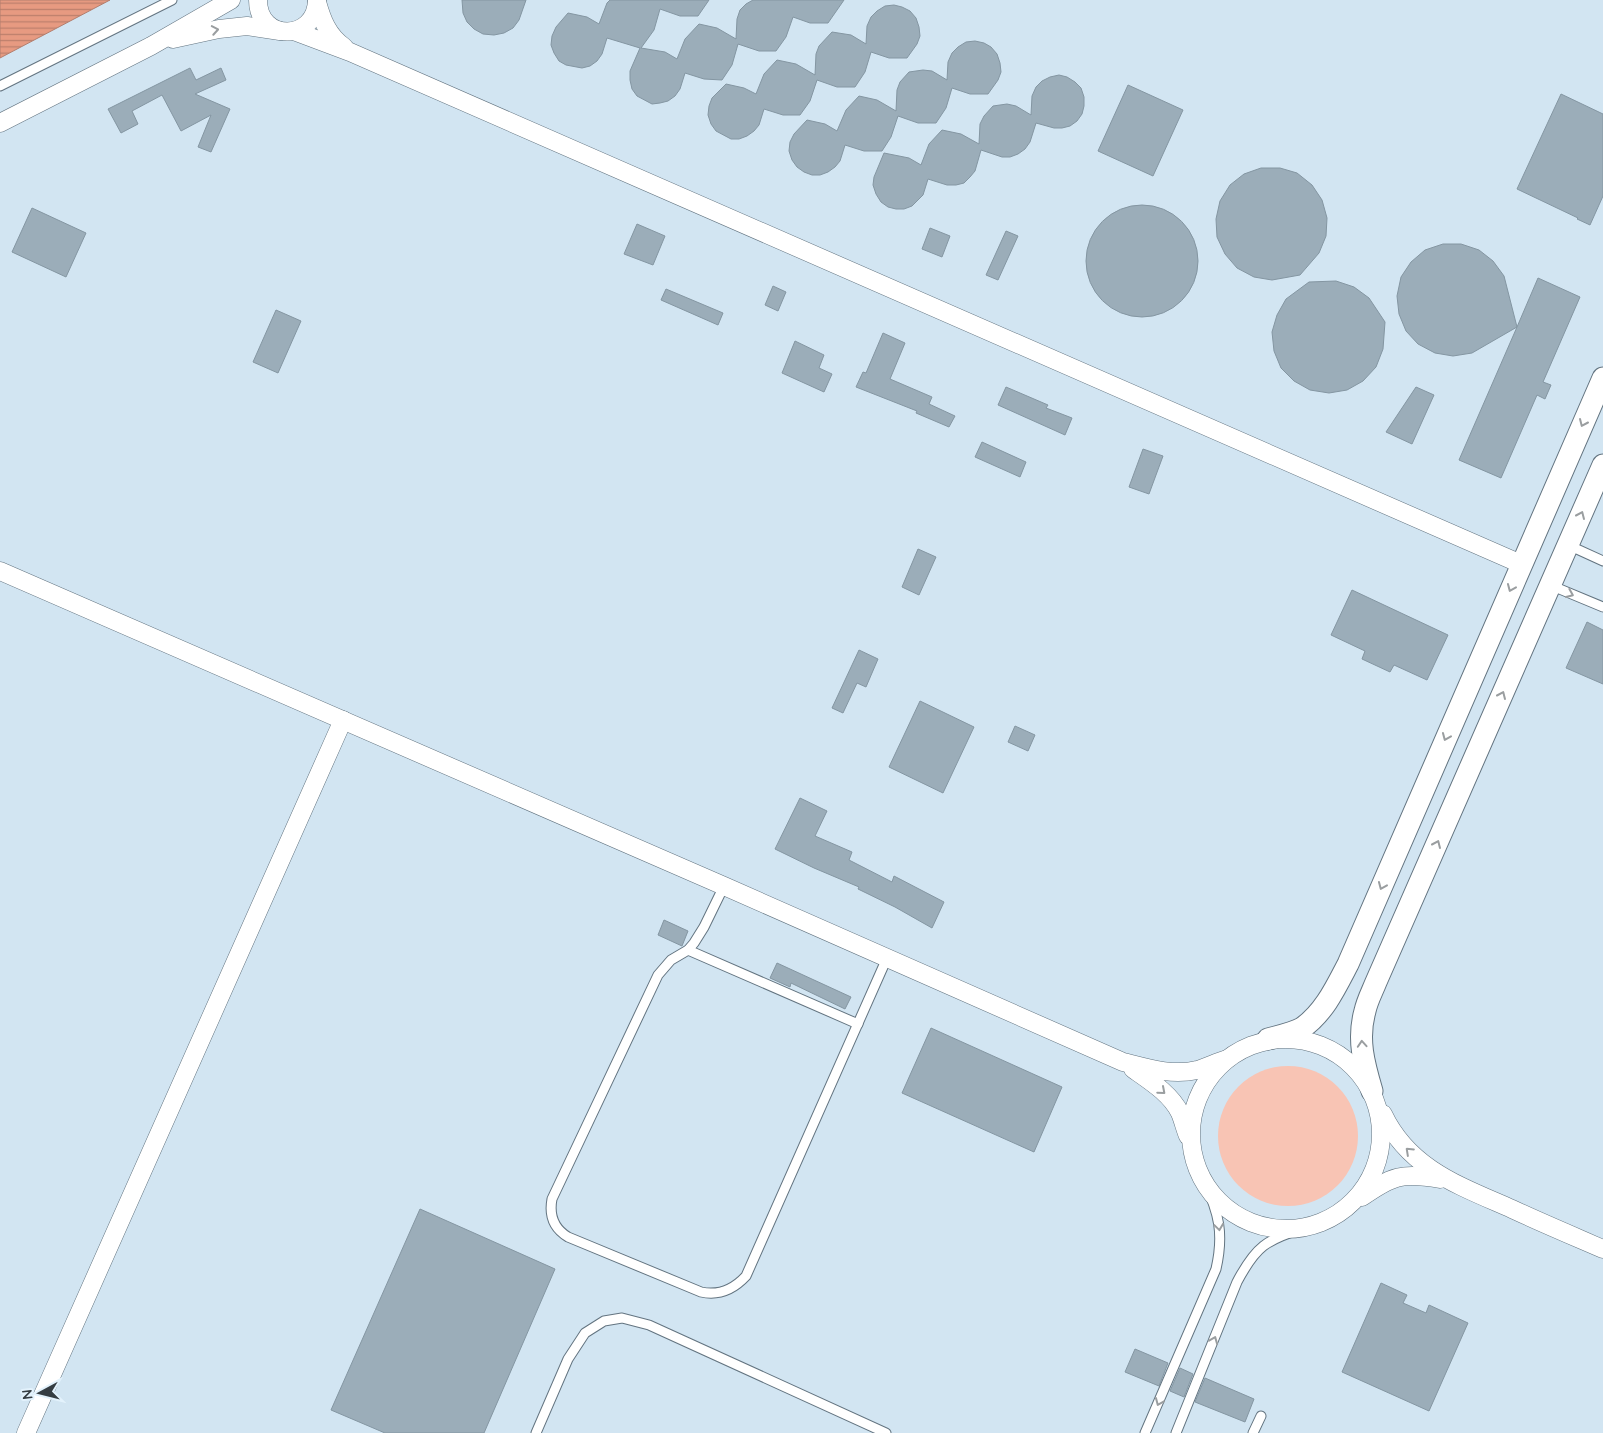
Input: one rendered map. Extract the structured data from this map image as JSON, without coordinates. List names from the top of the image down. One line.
{"north":"left"}
